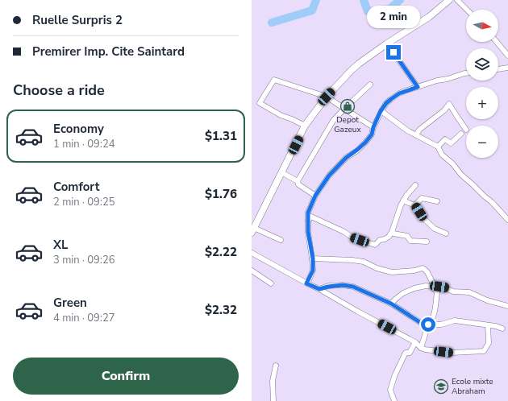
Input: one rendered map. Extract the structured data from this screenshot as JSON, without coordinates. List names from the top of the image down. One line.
{"places":{"shop":["Depot Gazeux"],"school or university":["Ecole mixte Abraham"]},"north":"right","page":{"banner":["Ruelle Surpris 2","Premirer Imp. Cite Saintard"],"bubble":"2 min","map_buttons":["+","−"],"heading":"Choose a ride","list":[{"name":"Economy","note":"1 min · 09:24","value":"$1.31"},{"name":"Comfort","note":"2 min · 09:25","value":"$1.76"},{"name":"XL","note":"3 min · 09:26","value":"$2.22"},{"name":"Green","note":"4 min · 09:27","value":"$2.32"}],"buttons":"Confirm"}}
